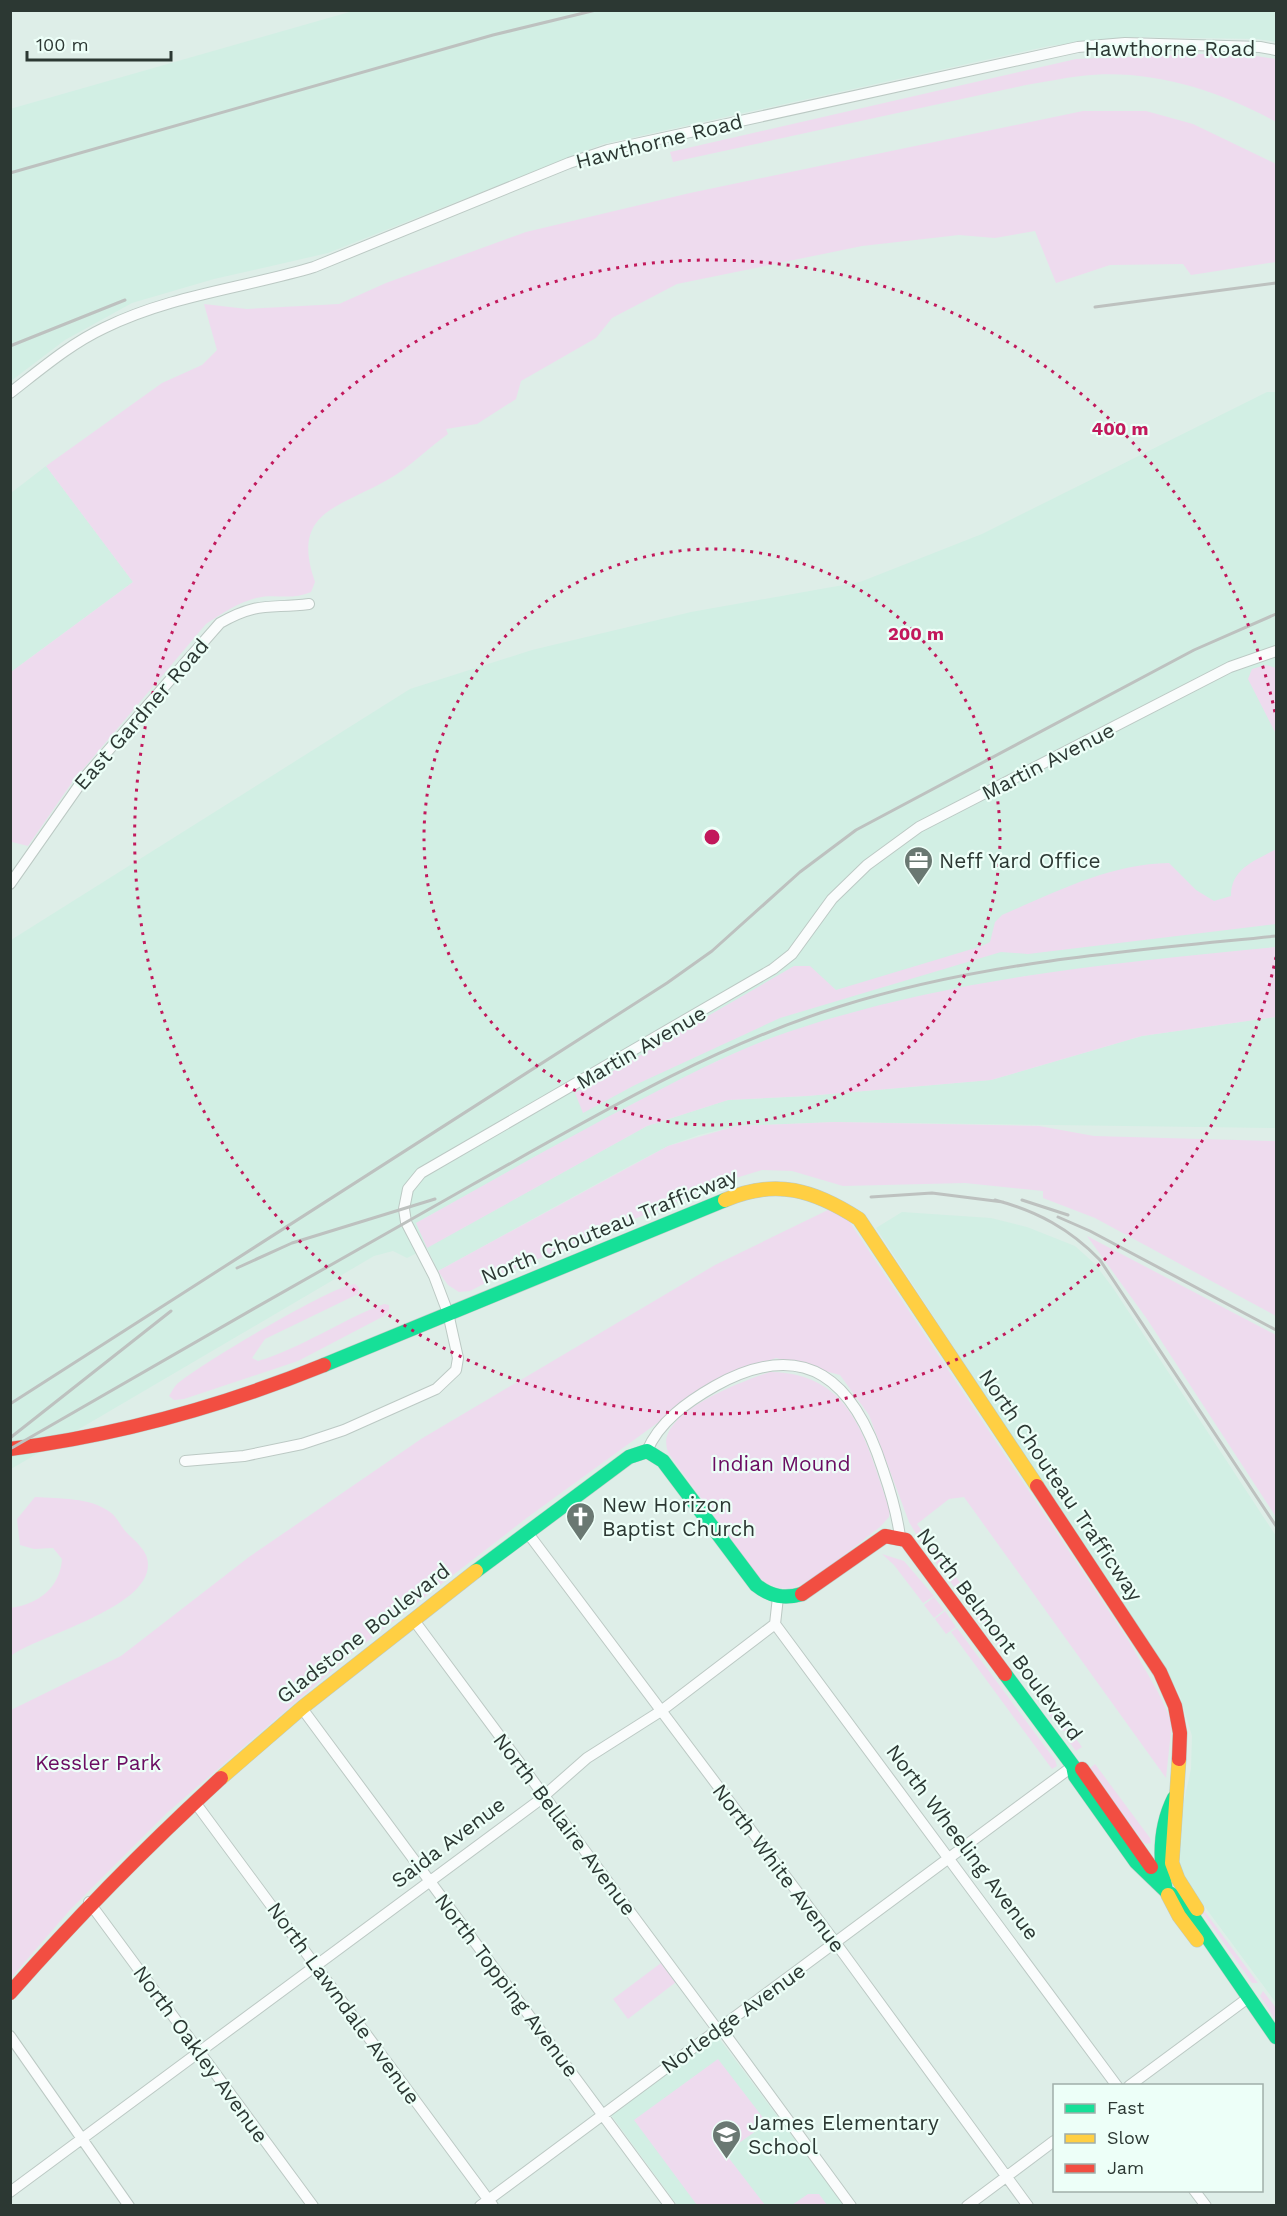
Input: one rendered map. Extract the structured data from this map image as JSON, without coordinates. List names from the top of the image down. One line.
{"streets":{"main road":["North Chouteau Trafficway","Gladstone Boulevard","North Belmont Boulevard"],"street":["Hawthorne Road","East Gardner Road","Martin Avenue","North Bellaire Avenue","Saida Avenue","North Wheeling Avenue","North White Avenue","North Topping Avenue","North Lawndale Avenue","Norledge Avenue","North Oakley Avenue"]},"crossings":[["Martin Avenue","North Chouteau Trafficway"],["North Chouteau Trafficway","North Belmont Boulevard"],["Gladstone Boulevard","North Belmont Boulevard"],["Gladstone Boulevard","North Bellaire Avenue"],["Gladstone Boulevard","North White Avenue"],["Gladstone Boulevard","North Topping Avenue"],["Gladstone Boulevard","North Lawndale Avenue"],["Gladstone Boulevard","North Oakley Avenue"],["North Belmont Boulevard","Norledge Avenue"],["North Bellaire Avenue","Saida Avenue"],["North Bellaire Avenue","Norledge Avenue"],["Saida Avenue","North Wheeling Avenue"],["Saida Avenue","North White Avenue"],["Saida Avenue","North Topping Avenue"],["Saida Avenue","North Lawndale Avenue"],["Saida Avenue","North Oakley Avenue"],["North Wheeling Avenue","Norledge Avenue"],["North White Avenue","Norledge Avenue"],["North Topping Avenue","Norledge Avenue"],["North Lawndale Avenue","Norledge Avenue"]],"parks":["Indian Mound","Kessler Park"],"places":{"office":["Neff Yard Office"],"church":["New Horizon Baptist Church"],"school or university":["James Elementary School"]},"legend":["Fast","Slow","Jam"],"scale_bar":"100 m","rings":["400 m","200 m"]}
